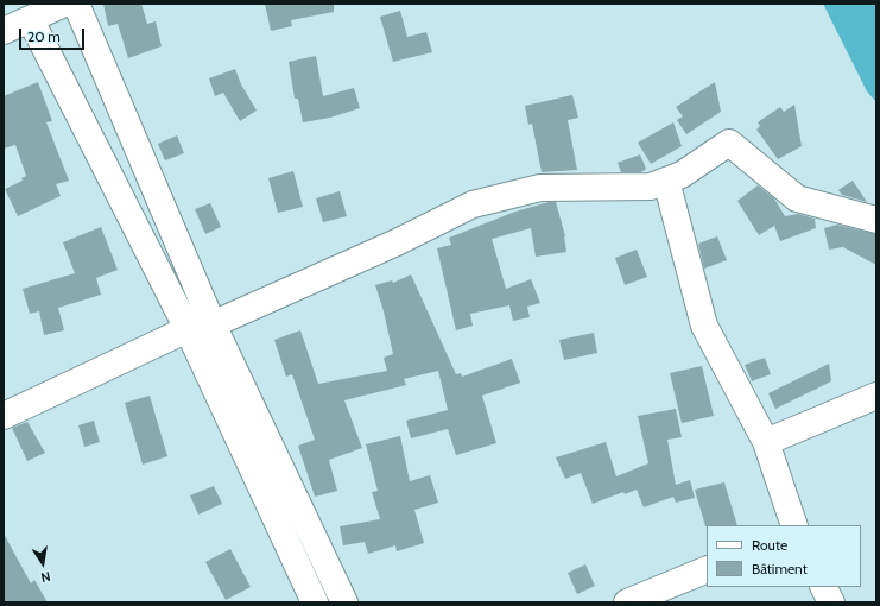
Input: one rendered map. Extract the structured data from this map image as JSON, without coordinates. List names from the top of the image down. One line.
{"legend":["Route","Bâtiment"],"scale_bar":"20 m","north":"bottom"}
